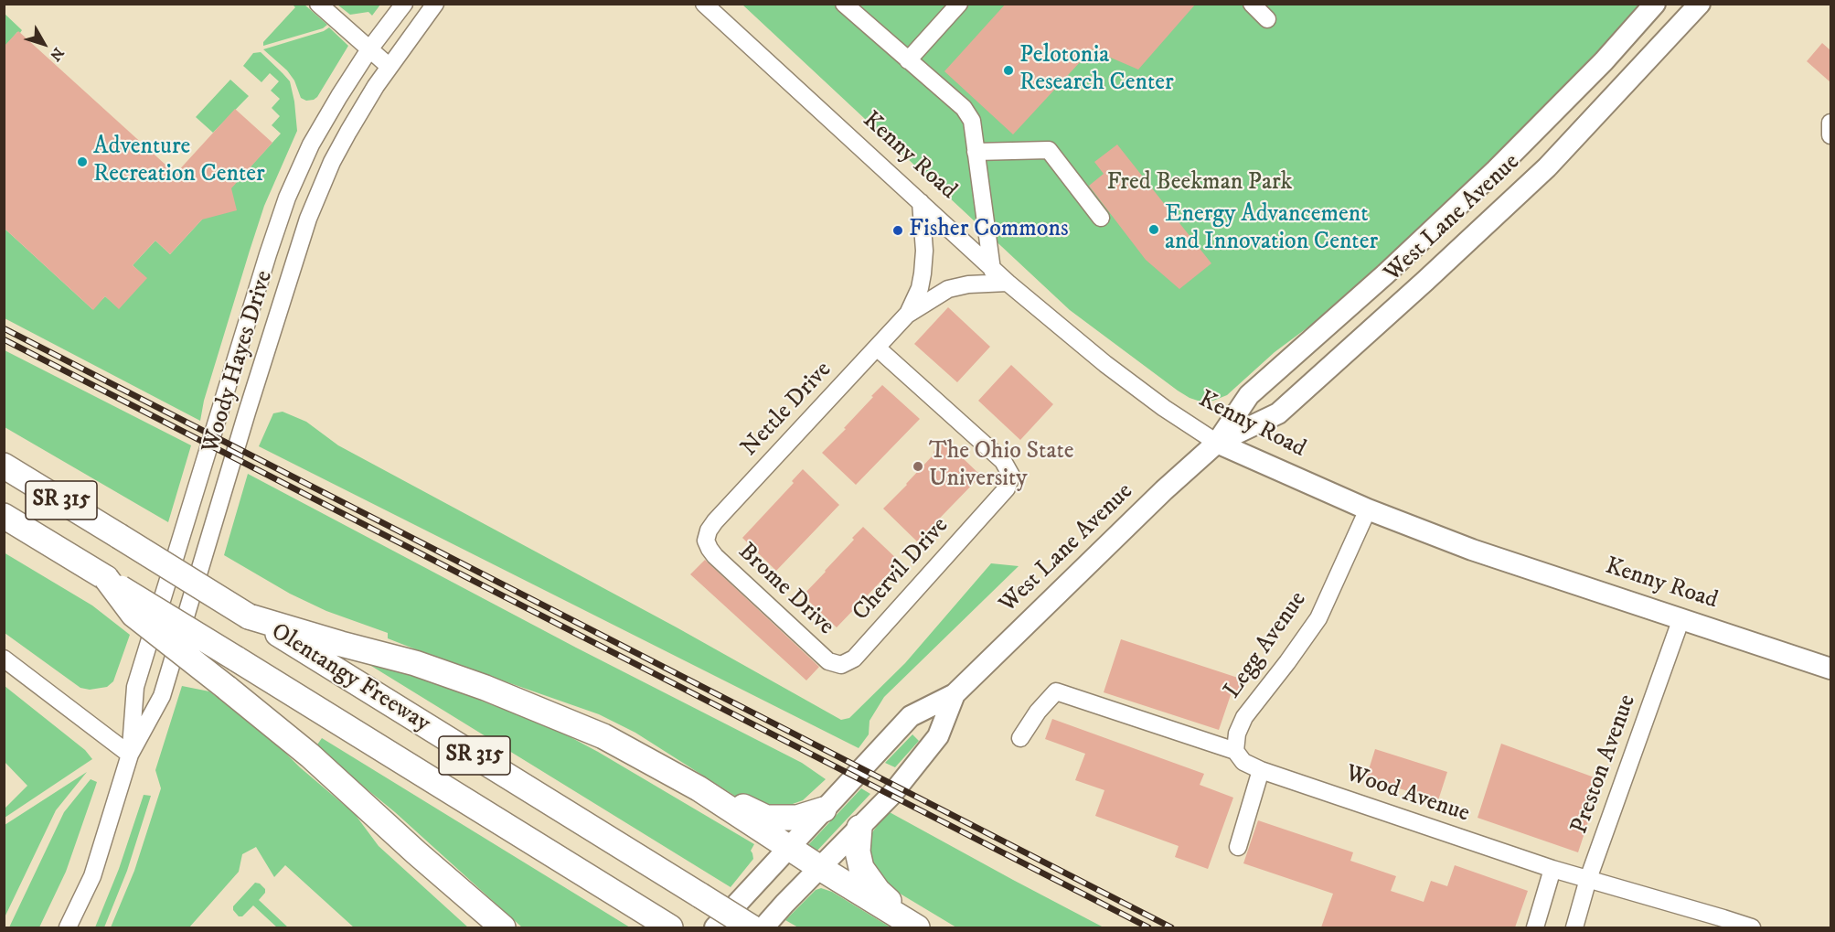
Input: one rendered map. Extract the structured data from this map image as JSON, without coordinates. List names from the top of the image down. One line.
{"streets":{"highway":["SR 315","Olentangy Freeway"],"main road":["Kenny Road","West Lane Avenue"],"street":["Woody Hayes Drive","Nettle Drive","Chervil Drive","Brome Drive","Legg Avenue","Preston Avenue","Wood Avenue"]},"crossings":[["Kenny Road","West Lane Avenue"],["Kenny Road","Nettle Drive"],["Kenny Road","Legg Avenue"],["Kenny Road","Preston Avenue"],["Nettle Drive","Chervil Drive"],["Nettle Drive","Brome Drive"],["Chervil Drive","Brome Drive"],["Legg Avenue","Wood Avenue"],["Preston Avenue","Wood Avenue"]],"parks":["Fred Beekman Park"],"places":["Pelotonia Research Center","Adventure Recreation Center","Energy Advancement and Innovation Center","Fisher Commons","The Ohio State University"],"north":"bottom right"}
